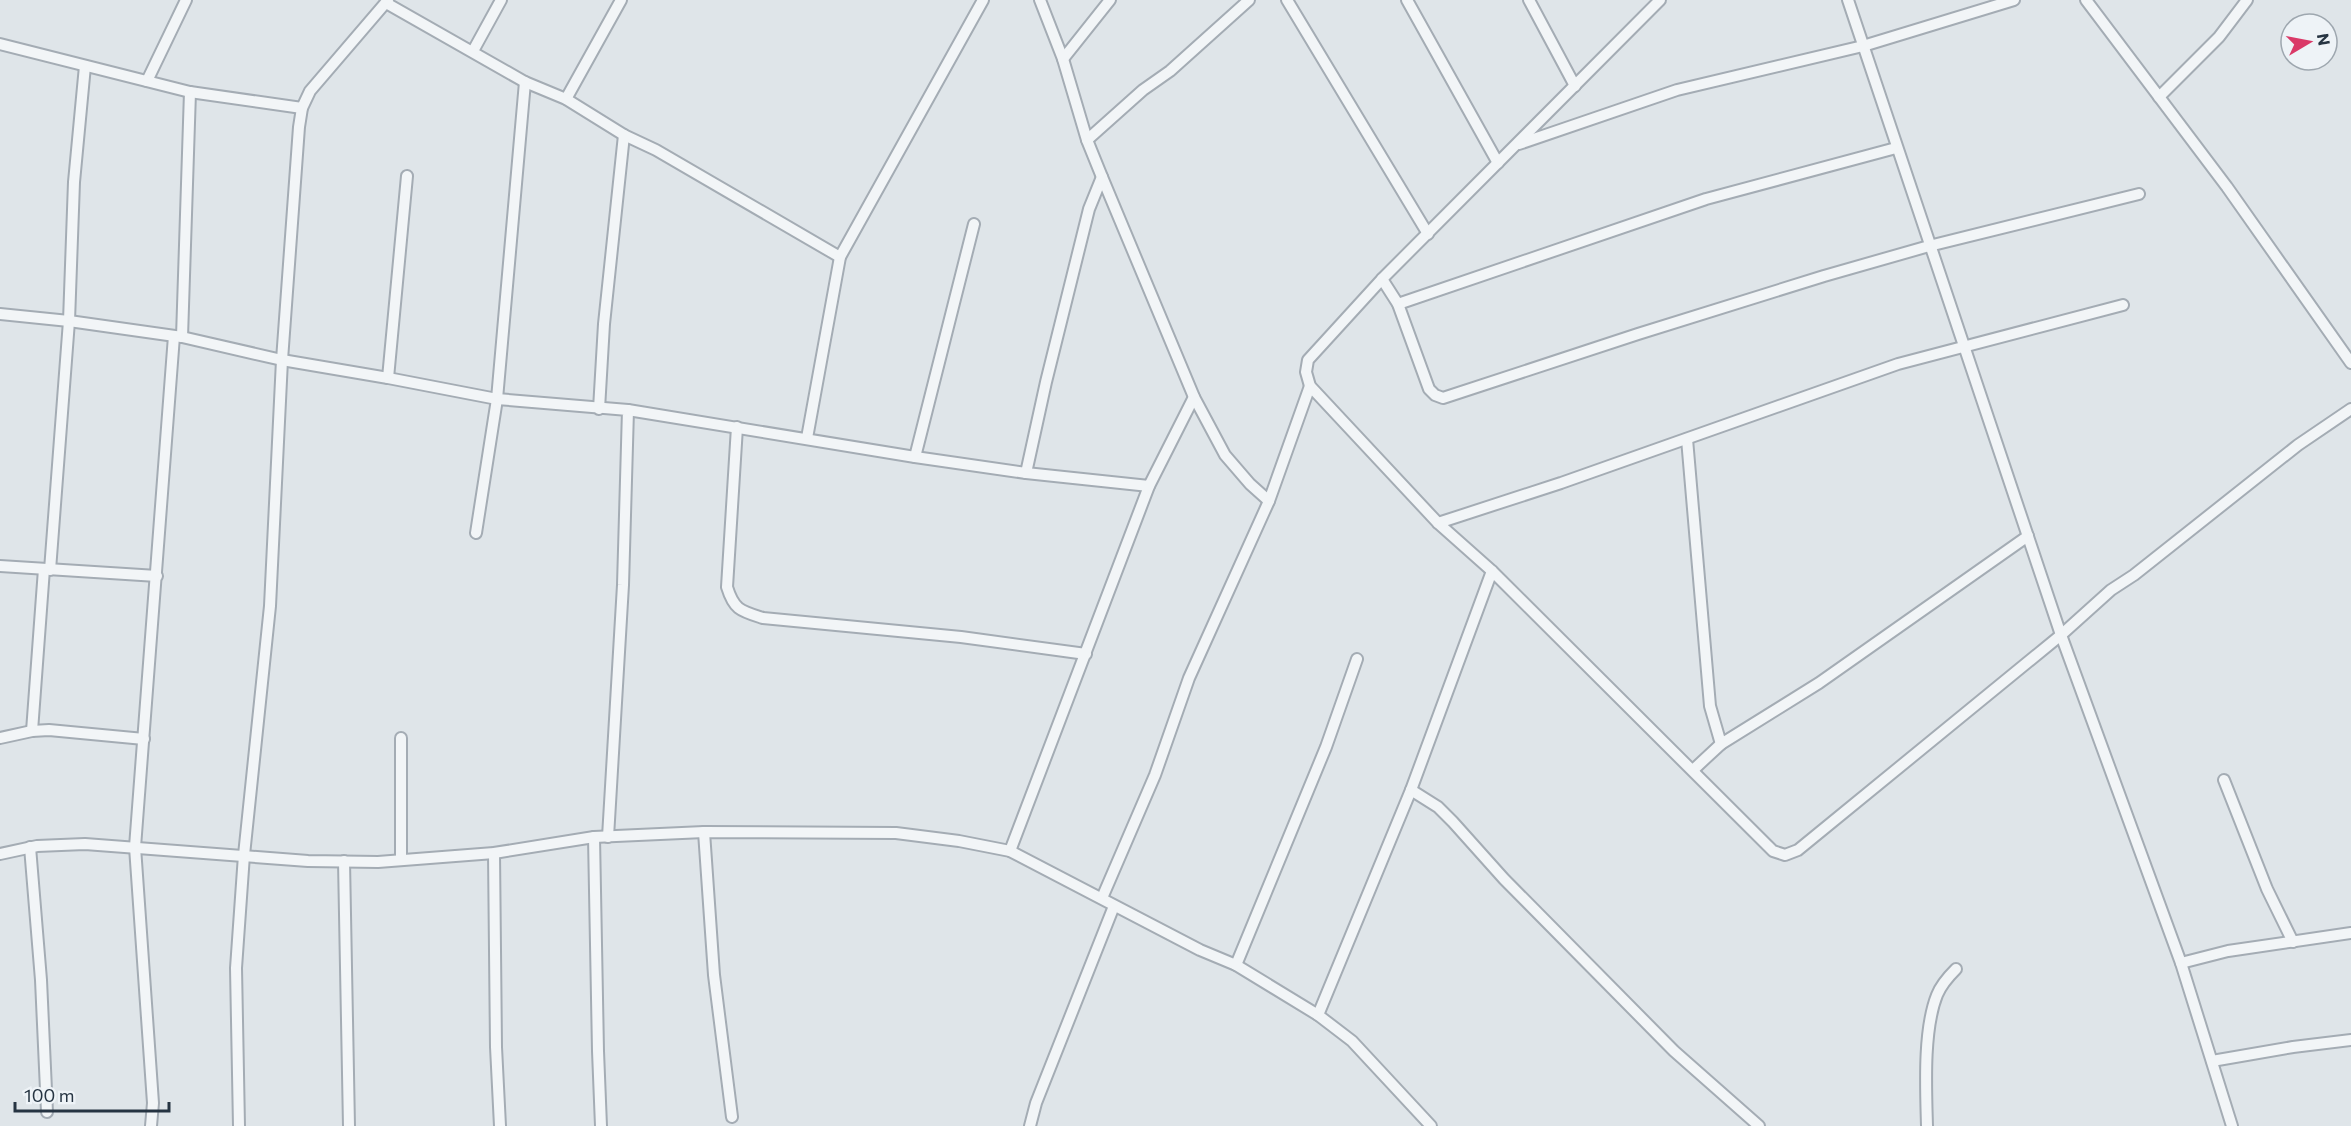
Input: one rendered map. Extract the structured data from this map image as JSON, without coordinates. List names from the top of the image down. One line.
{"scale_bar":"100 m","north":"right"}
